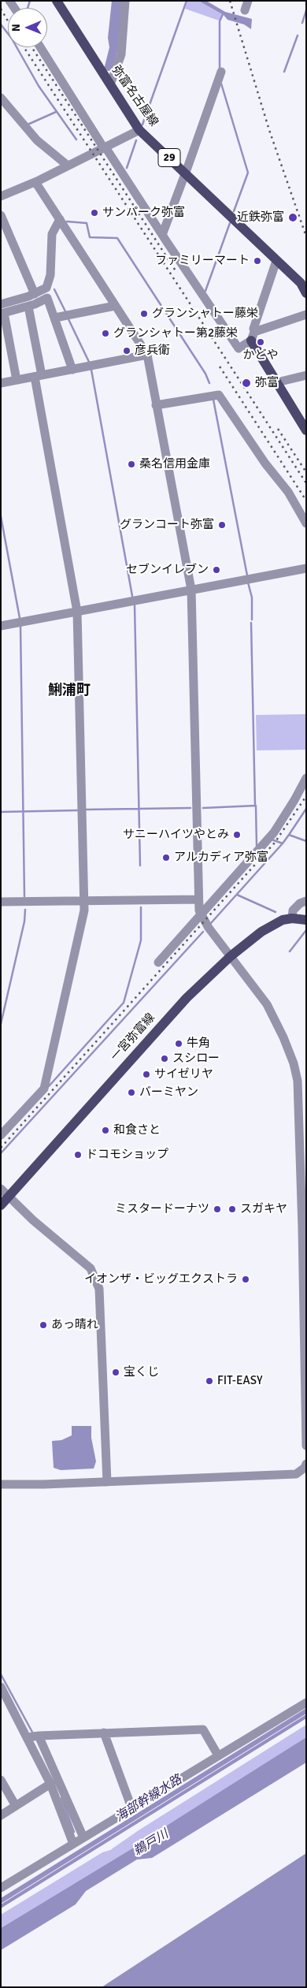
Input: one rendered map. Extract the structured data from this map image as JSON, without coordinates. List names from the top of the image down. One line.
{"streets":{"main road":["弥富名古屋線","29","一宮弥富線"]},"districts":["鯏浦町"],"water":["海部幹線水路","鵜戸川"],"places":["サンパーク弥富","近鉄弥富","ファミリーマート","グランシャトー藤栄","グランシャトー第2藤栄","かどや","彦兵衛","弥富","桑名信用金庫","グランコート弥富","セブンイレブン","サニーハイツやとみ","アルカディア弥富","牛角","スシロー","サイゼリヤ","バーミヤン","和食さと","ドコモショップ","ミスタードーナツ","スガキヤ","イオンザ・ビッグエクストラ","あっ晴れ","宝くじ","FIT-EASY"],"north":"left"}
